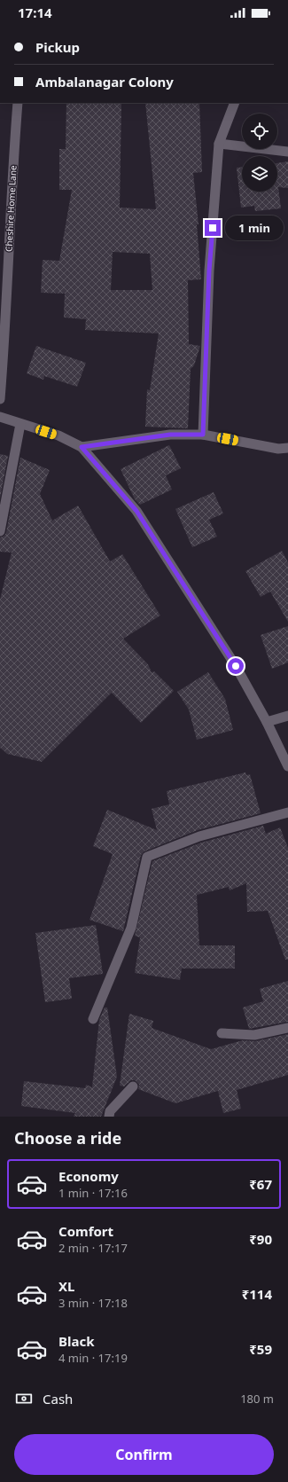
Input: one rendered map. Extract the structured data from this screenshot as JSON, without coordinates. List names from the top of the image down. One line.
{"streets":{"street":["Cheshire Home Lane"]},"page":{"status":"17:14","banner":["Pickup","Ambalanagar Colony"],"bubble":"1 min","heading":"Choose a ride","list":[{"name":"Economy","note":"1 min · 17:16","value":"₹67"},{"name":"Comfort","note":"2 min · 17:17","value":"₹90"},{"name":"XL","note":"3 min · 17:18","value":"₹114"},{"name":"Black","note":"4 min · 17:19","value":"₹59"}],"pay":["Cash","180 m"],"buttons":"Confirm"}}
